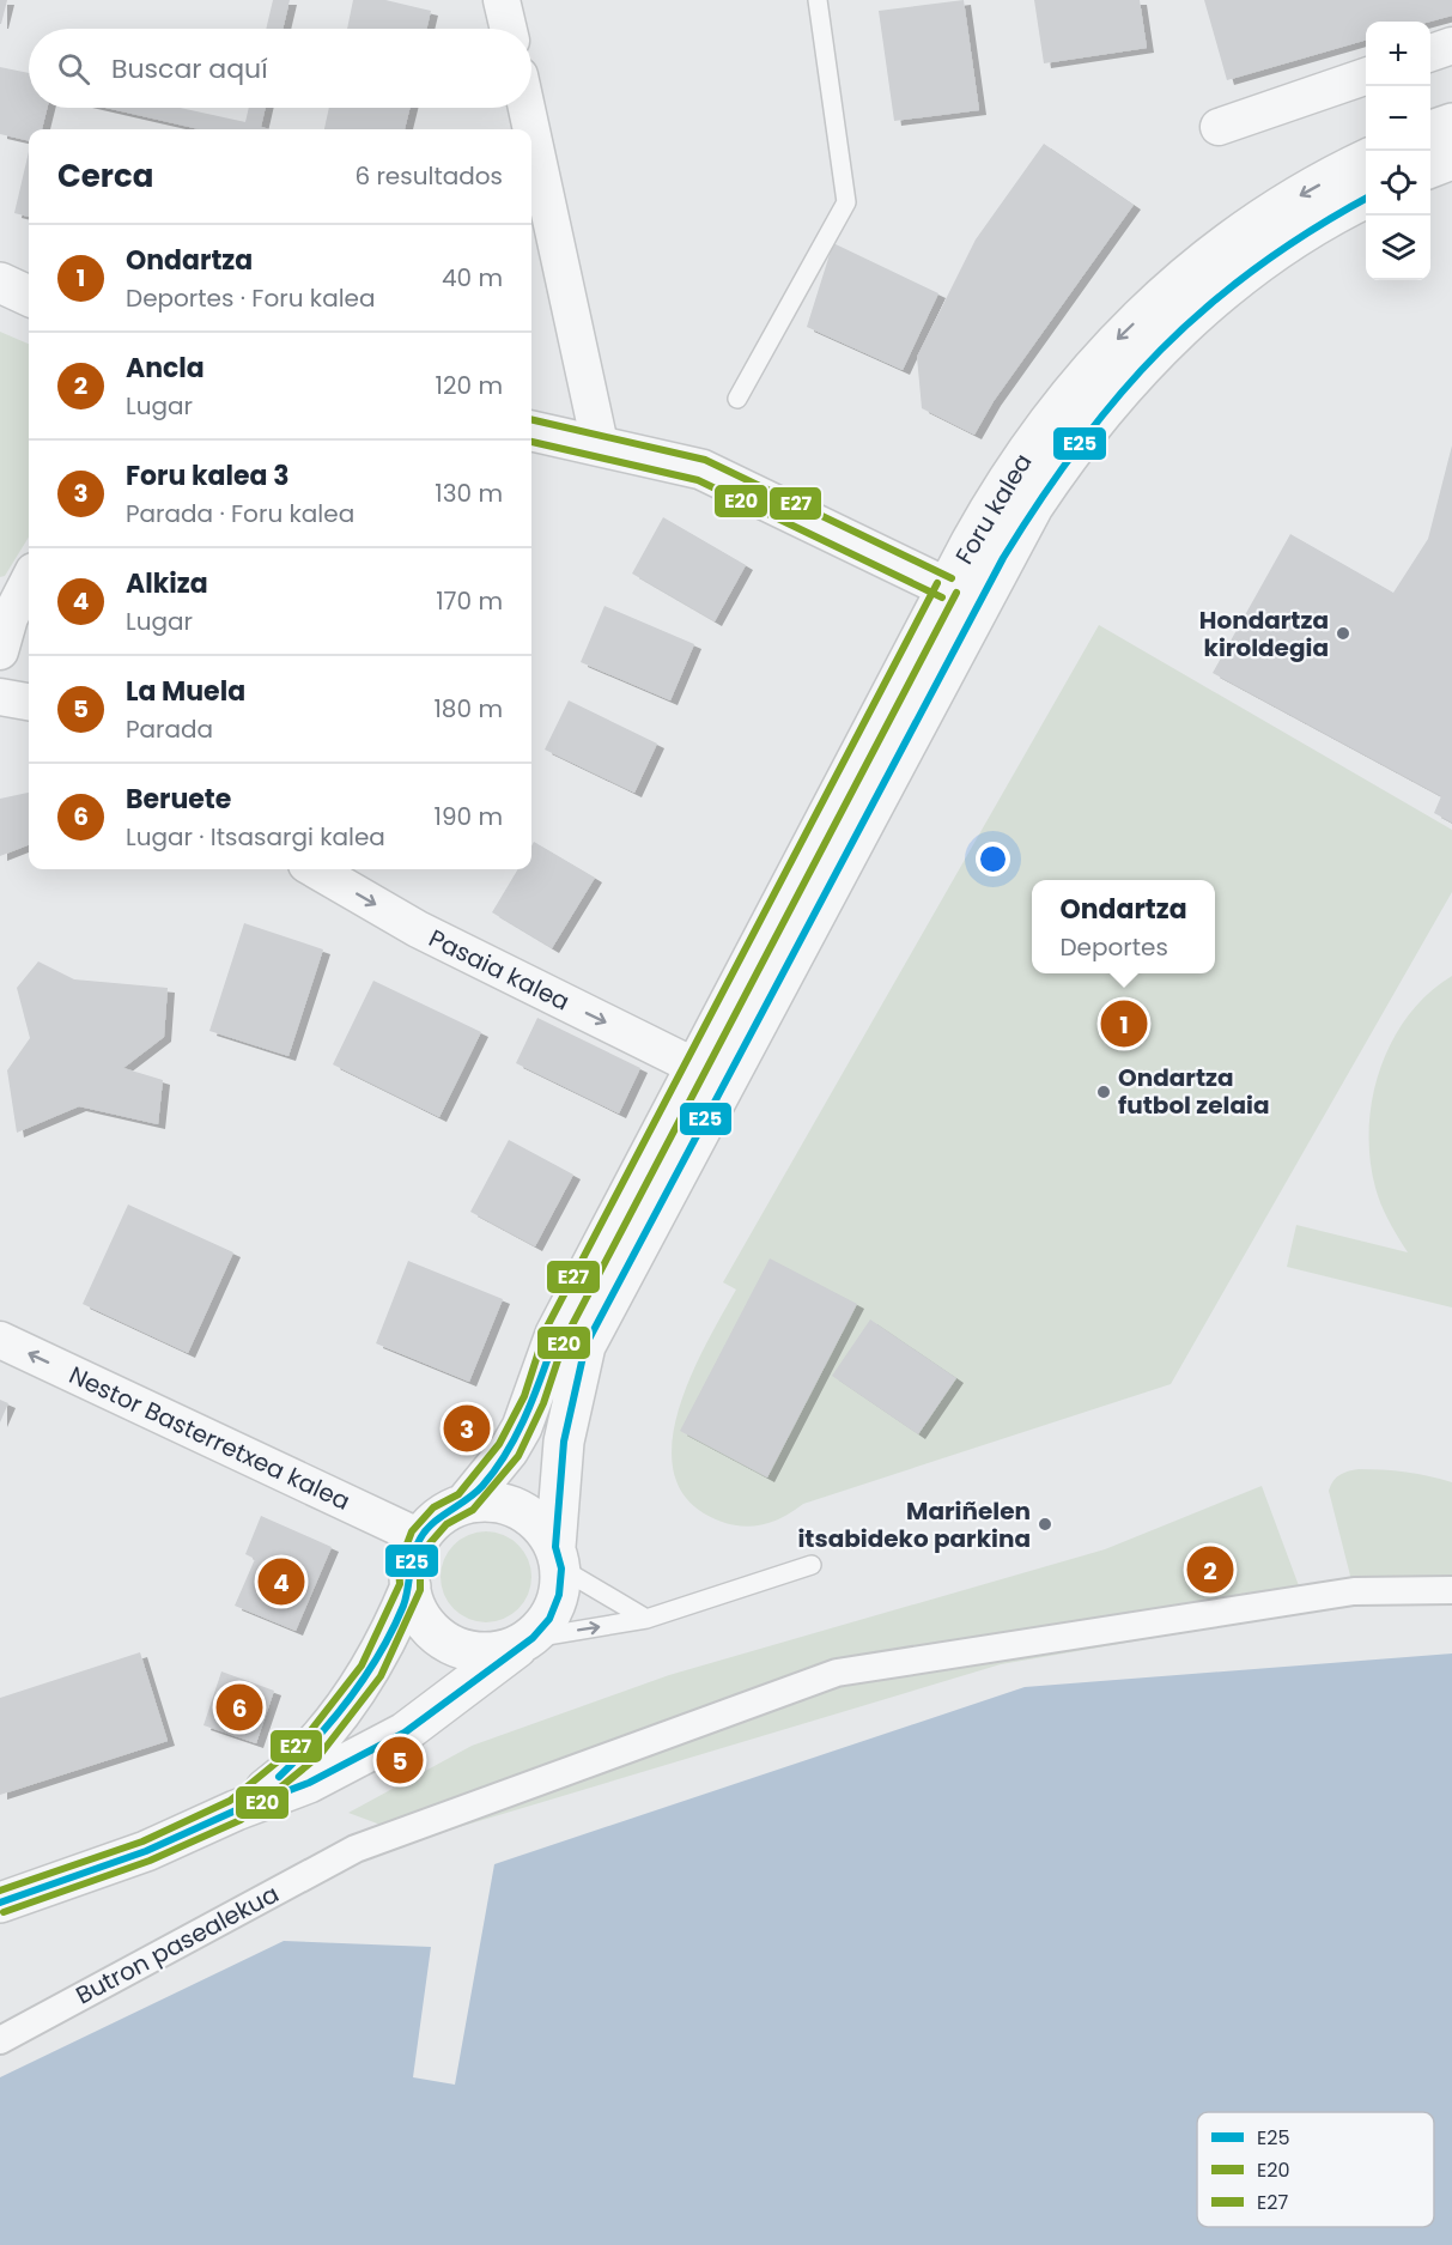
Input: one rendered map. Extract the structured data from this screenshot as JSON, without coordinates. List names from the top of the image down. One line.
{"streets":{"street":["Foru kalea","Pasaia kalea","Nestor Basterretxea kalea","Butron pasealekua"]},"crossings":[["Foru kalea","Pasaia kalea"],["Foru kalea","Nestor Basterretxea kalea"]],"one_way":["Pasaia kalea","Nestor Basterretxea kalea"],"places":["Hondartza kiroldegia","Ondartza futbol zelaia","Mariñelen itsabideko parkina"],"lines":["transit line E25","transit line E27","transit line E20"],"legend":["E25","E20","E27"],"page":{"map_buttons":["+","−"],"search":"Buscar aquí","heading":["Cerca","6 resultados"],"list":[{"mark":"1","name":"Ondartza","note":"Deportes · Foru kalea","value":"40 m"},{"mark":"2","name":"Ancla","note":"Lugar","value":"120 m"},{"mark":"3","name":"Foru kalea 3","note":"Parada · Foru kalea","value":"130 m"},{"mark":"4","name":"Alkiza","note":"Lugar","value":"170 m"},{"mark":"5","name":"La Muela","note":"Parada","value":"180 m"},{"mark":"6","name":"Beruete","note":"Lugar · Itsasargi kalea","value":"190 m"}],"popup":["Ondartza","Deportes"],"pins":["1","3","2","4","6","5"]}}
